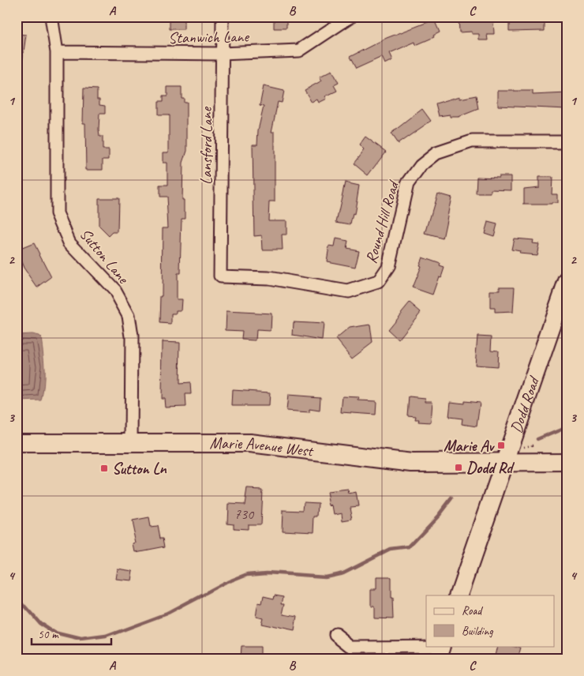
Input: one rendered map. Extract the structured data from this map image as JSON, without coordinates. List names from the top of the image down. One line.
{"streets":{"street":["Stanwich Lane","Lansford Lane","Round Hill Road","Sutton Lane","Dodd Road","Marie Avenue West"]},"crossings":[["Stanwich Lane","Lansford Lane"],["Stanwich Lane","Sutton Lane"],["Lansford Lane","Round Hill Road"],["Sutton Lane","Marie Avenue West"],["Dodd Road","Marie Avenue West"]],"places":{"transit":["Marie Av","Dodd Rd","Sutton Ln"]},"house_numbers":["730"],"legend":["Road","Building"],"scale_bar":"50 m","grid":{"columns":["A","B","C"],"rows":["1","2","3","4"]}}
